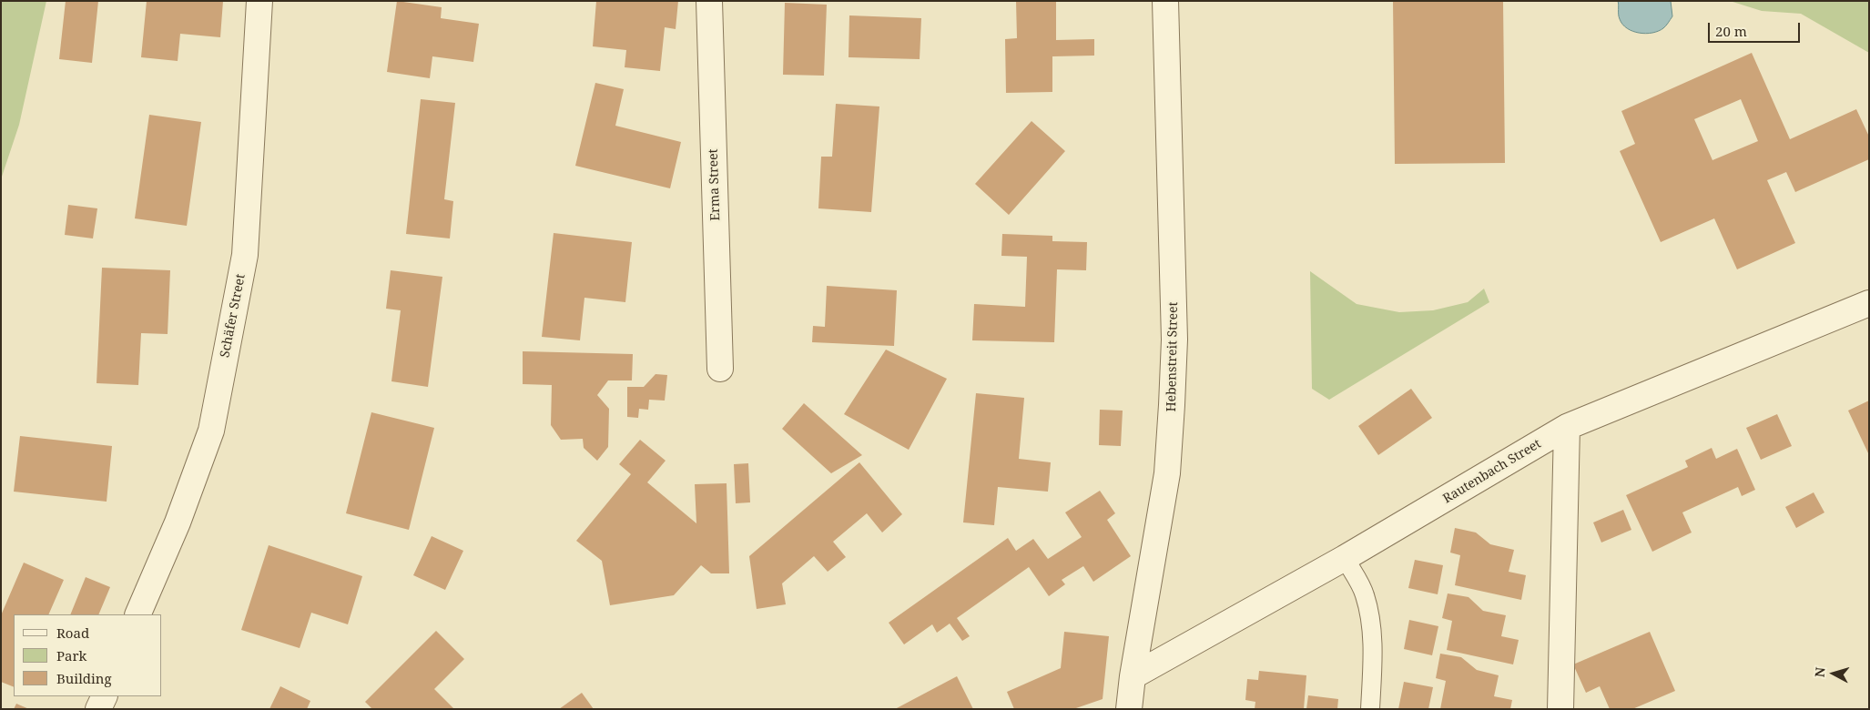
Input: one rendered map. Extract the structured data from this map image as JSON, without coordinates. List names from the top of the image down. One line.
{"streets":{"street":["Erma Street","Schäfer Street","Hebenstreit Street","Rautenbach Street"]},"crossings":[["Hebenstreit Street","Rautenbach Street"]],"legend":["Road","Park","Building"],"scale_bar":"20 m","north":"left"}
